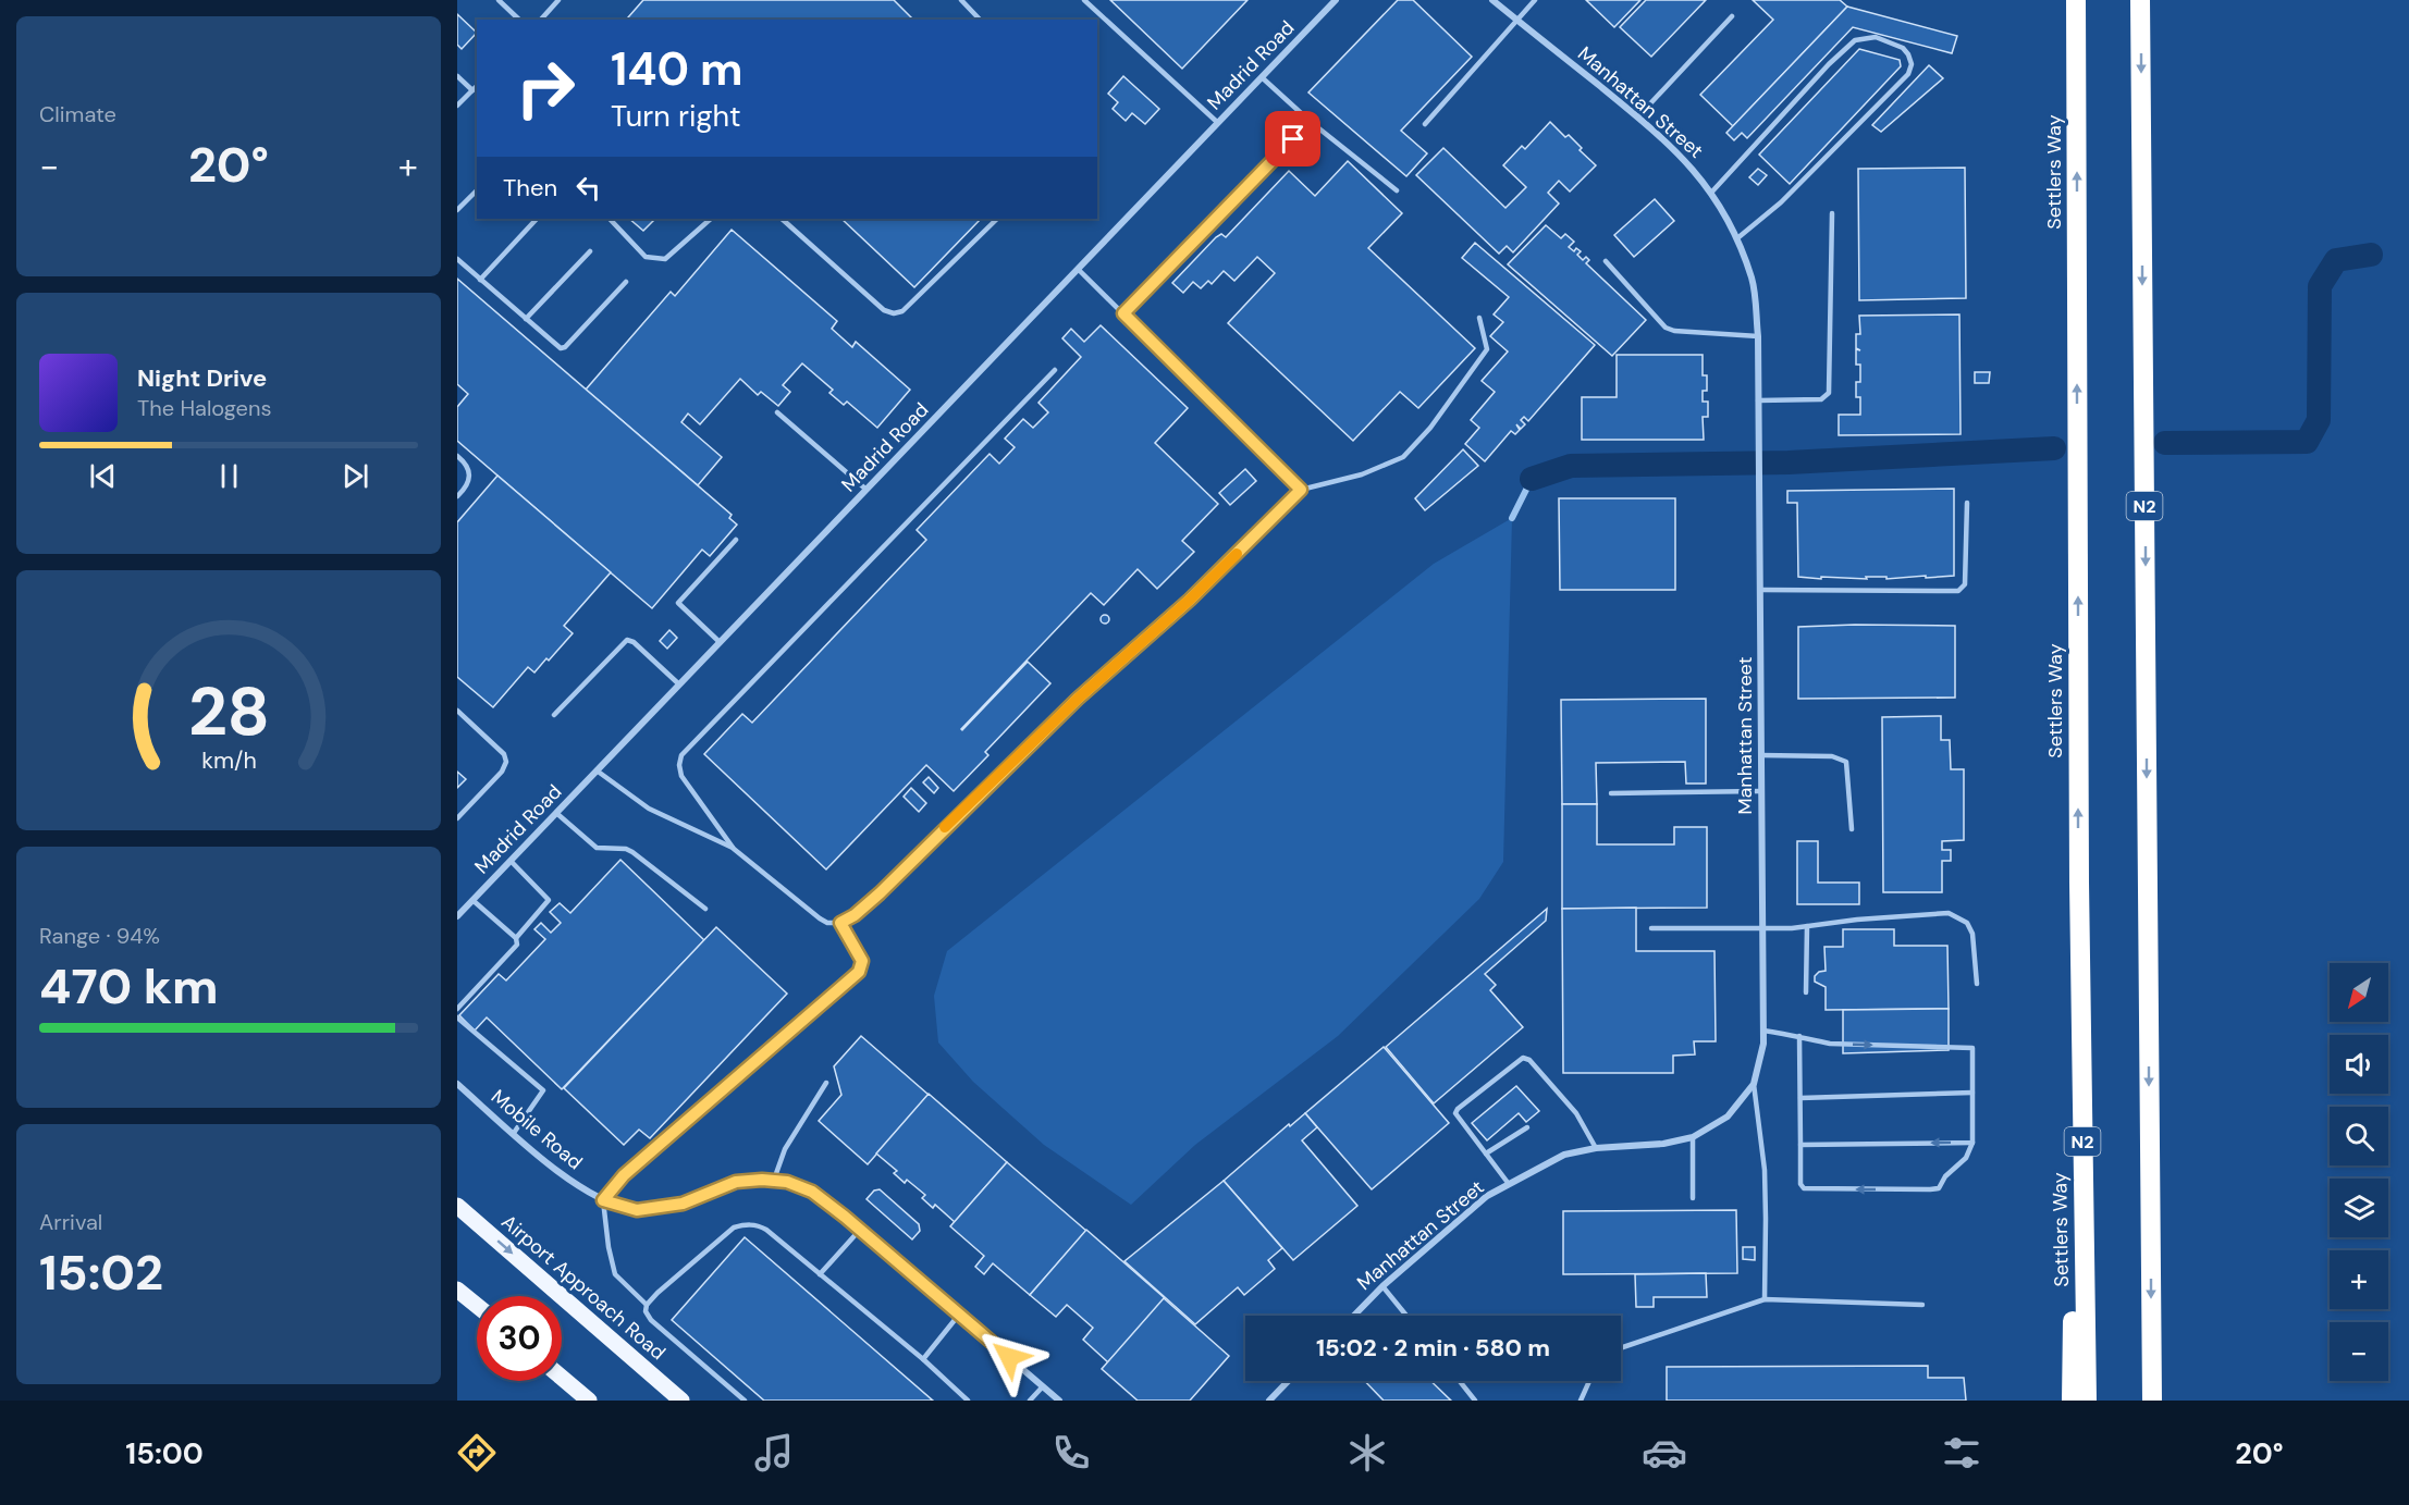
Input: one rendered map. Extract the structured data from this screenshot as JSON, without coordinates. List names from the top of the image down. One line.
{"streets":{"highway":["Settlers Way","N2"],"main road":["Airport Approach Road"],"street":["Madrid Road","Manhattan Street","Mobile Road"]},"one_way":["Airport Approach Road"],"north":"bottom left","page":{"tile":["Climate",["Range · 94%","470 km"],["Arrival","15:02"]],"turn":["140 m","Turn right"],"heat":["−","20°","+"],"then":"Then","song":["Night Drive","The Halogens"],"map_buttons":["+","−"],"limit":"30","trip":"15:02 · 2 min · 580 m","tabs":["15:00","20°"],"gauge":["28","km/h"]}}
